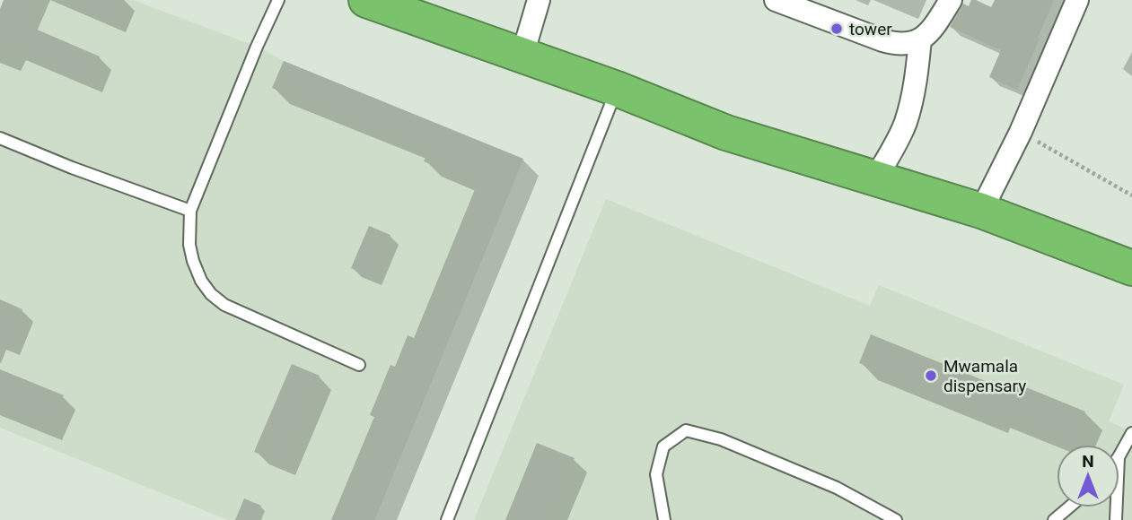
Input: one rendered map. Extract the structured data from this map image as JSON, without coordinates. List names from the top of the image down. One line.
{"places":["tower","Mwamala dispensary"],"north":"top"}
